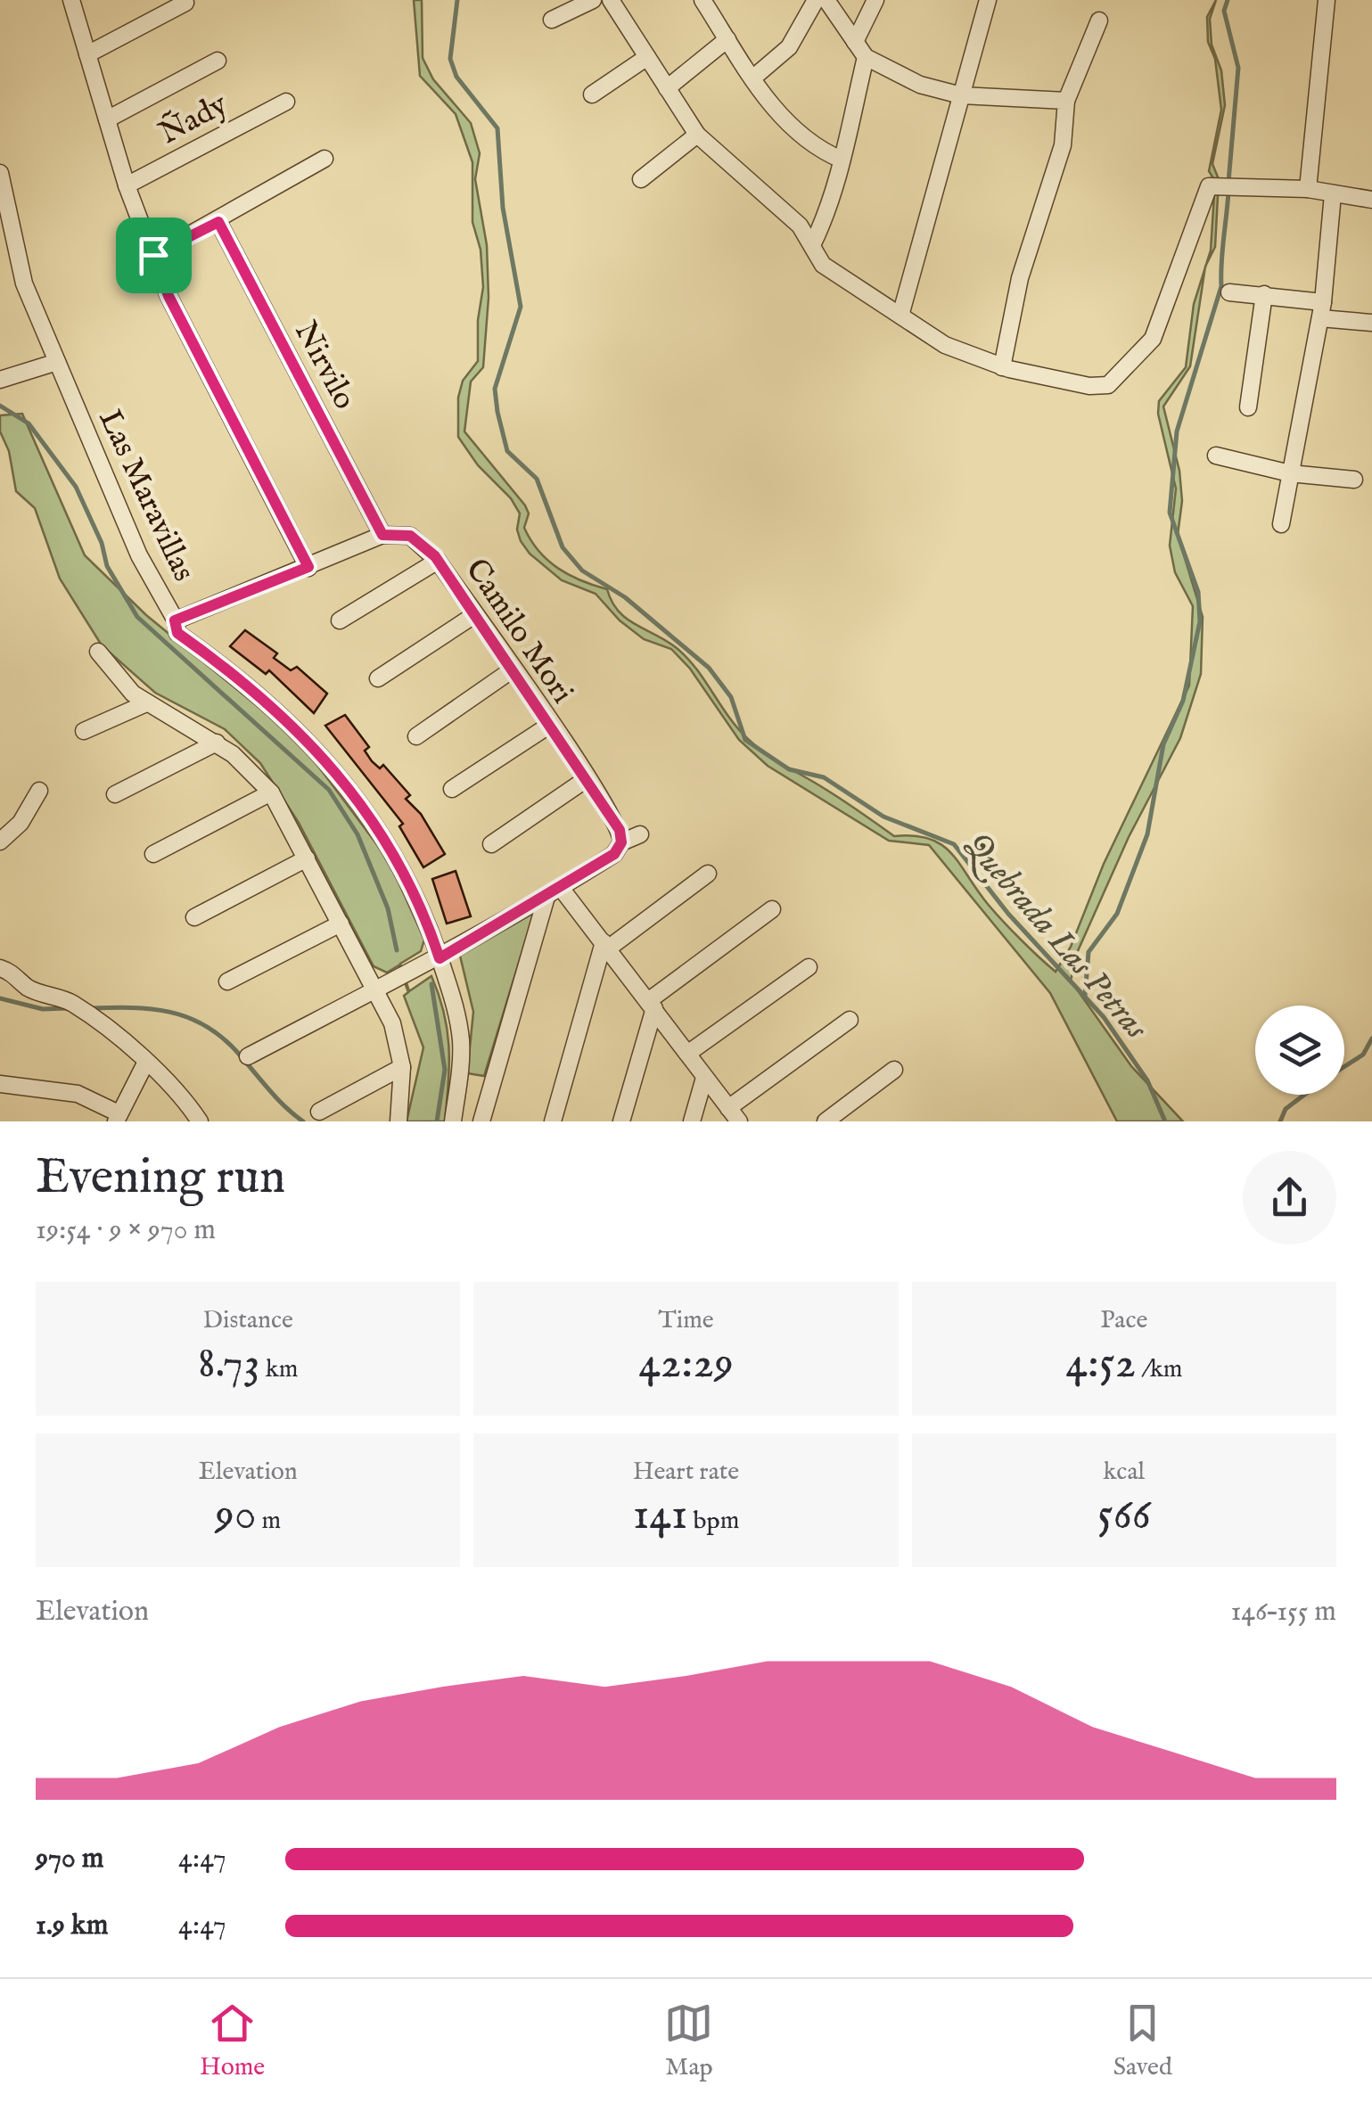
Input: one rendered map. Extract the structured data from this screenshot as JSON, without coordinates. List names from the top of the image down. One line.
{"streets":{"street":["Ñady","Nirvilo","Las Maravillas","Camilo Mori"]},"crossings":[["Nirvilo","Camilo Mori"]],"water":["Quebrada Las Petras"],"page":{"heading":["Evening run","19:54 · 9 × 970 m"],"stats":[["Distance","8.73 km"],["Time","42:29"],["Pace","4:52 /km"],["Elevation","90 m"],["Heart rate","141 bpm"],["kcal","566"]],"chart":["Elevation","146–155 m"],"list":[{"name":"970 m","note":"4:47"},{"name":"1.9 km","note":"4:47"}],"tabs":["Home","Map","Saved"]}}
